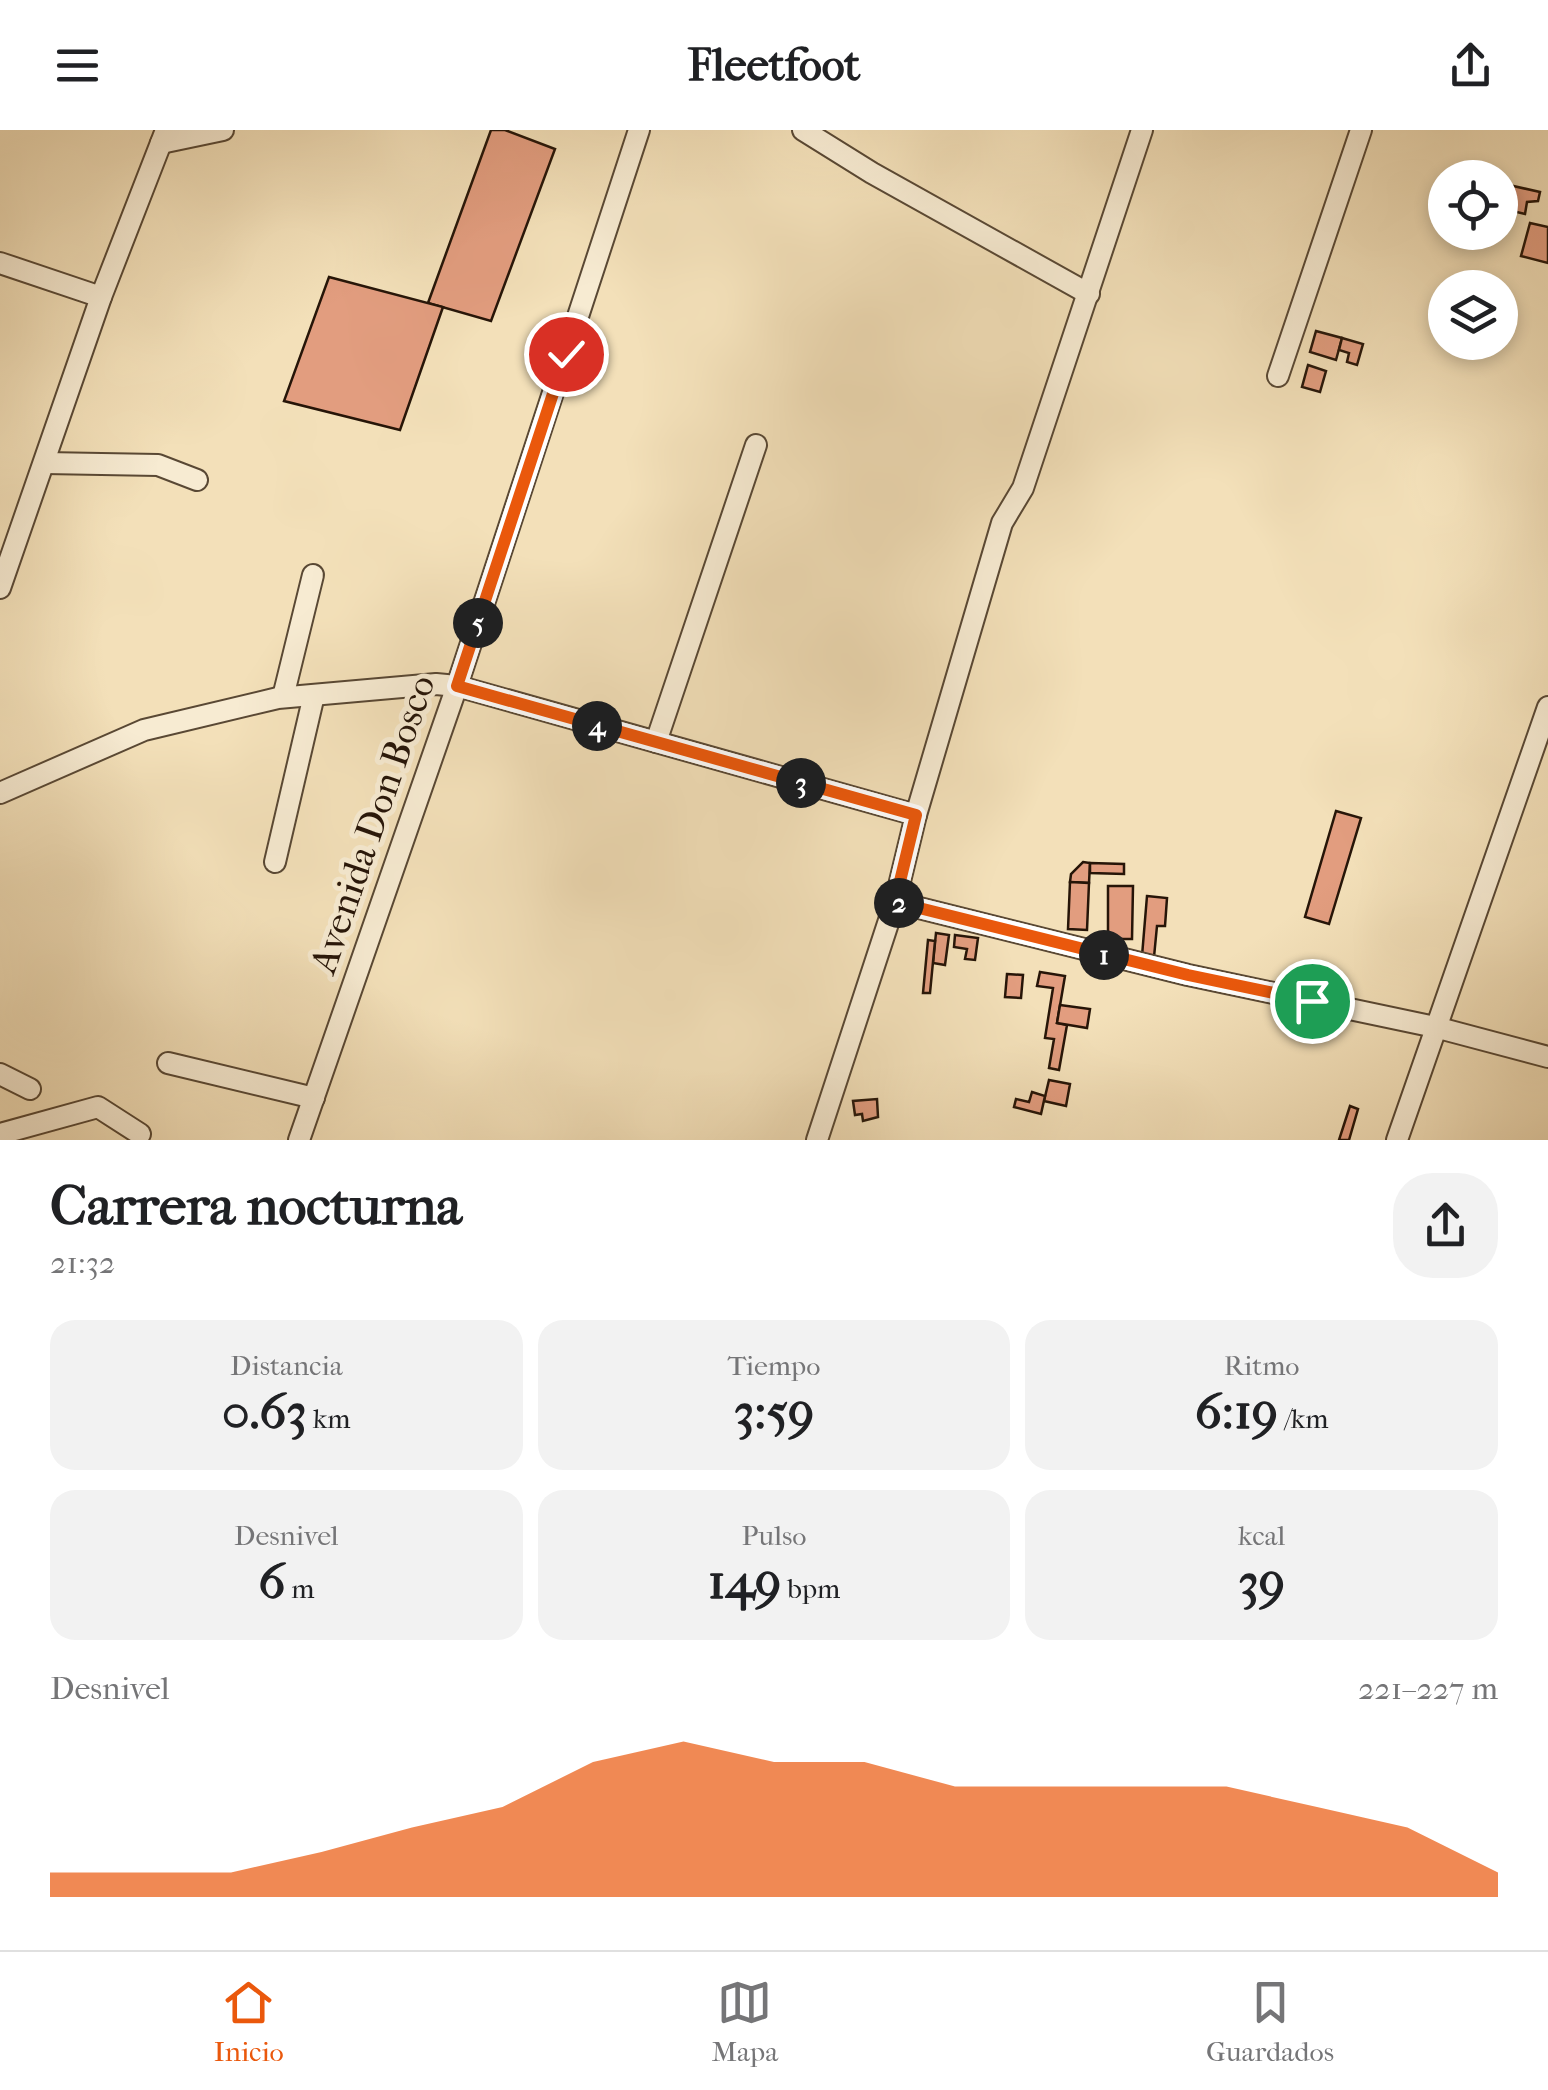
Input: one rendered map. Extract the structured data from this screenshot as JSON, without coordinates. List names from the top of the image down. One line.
{"streets":{"street":["Avenida Don Bosco"]},"page":{"header":"Fleetfoot","pins":["5","4","3","2","1"],"heading":["Carrera nocturna","21:32"],"stats":[["Distancia","0.63 km"],["Tiempo","3:59"],["Ritmo","6:19 /km"],["Desnivel","6 m"],["Pulso","149 bpm"],["kcal","39"]],"chart":["Desnivel","221–227 m"],"tabs":["Inicio","Mapa","Guardados"]}}
